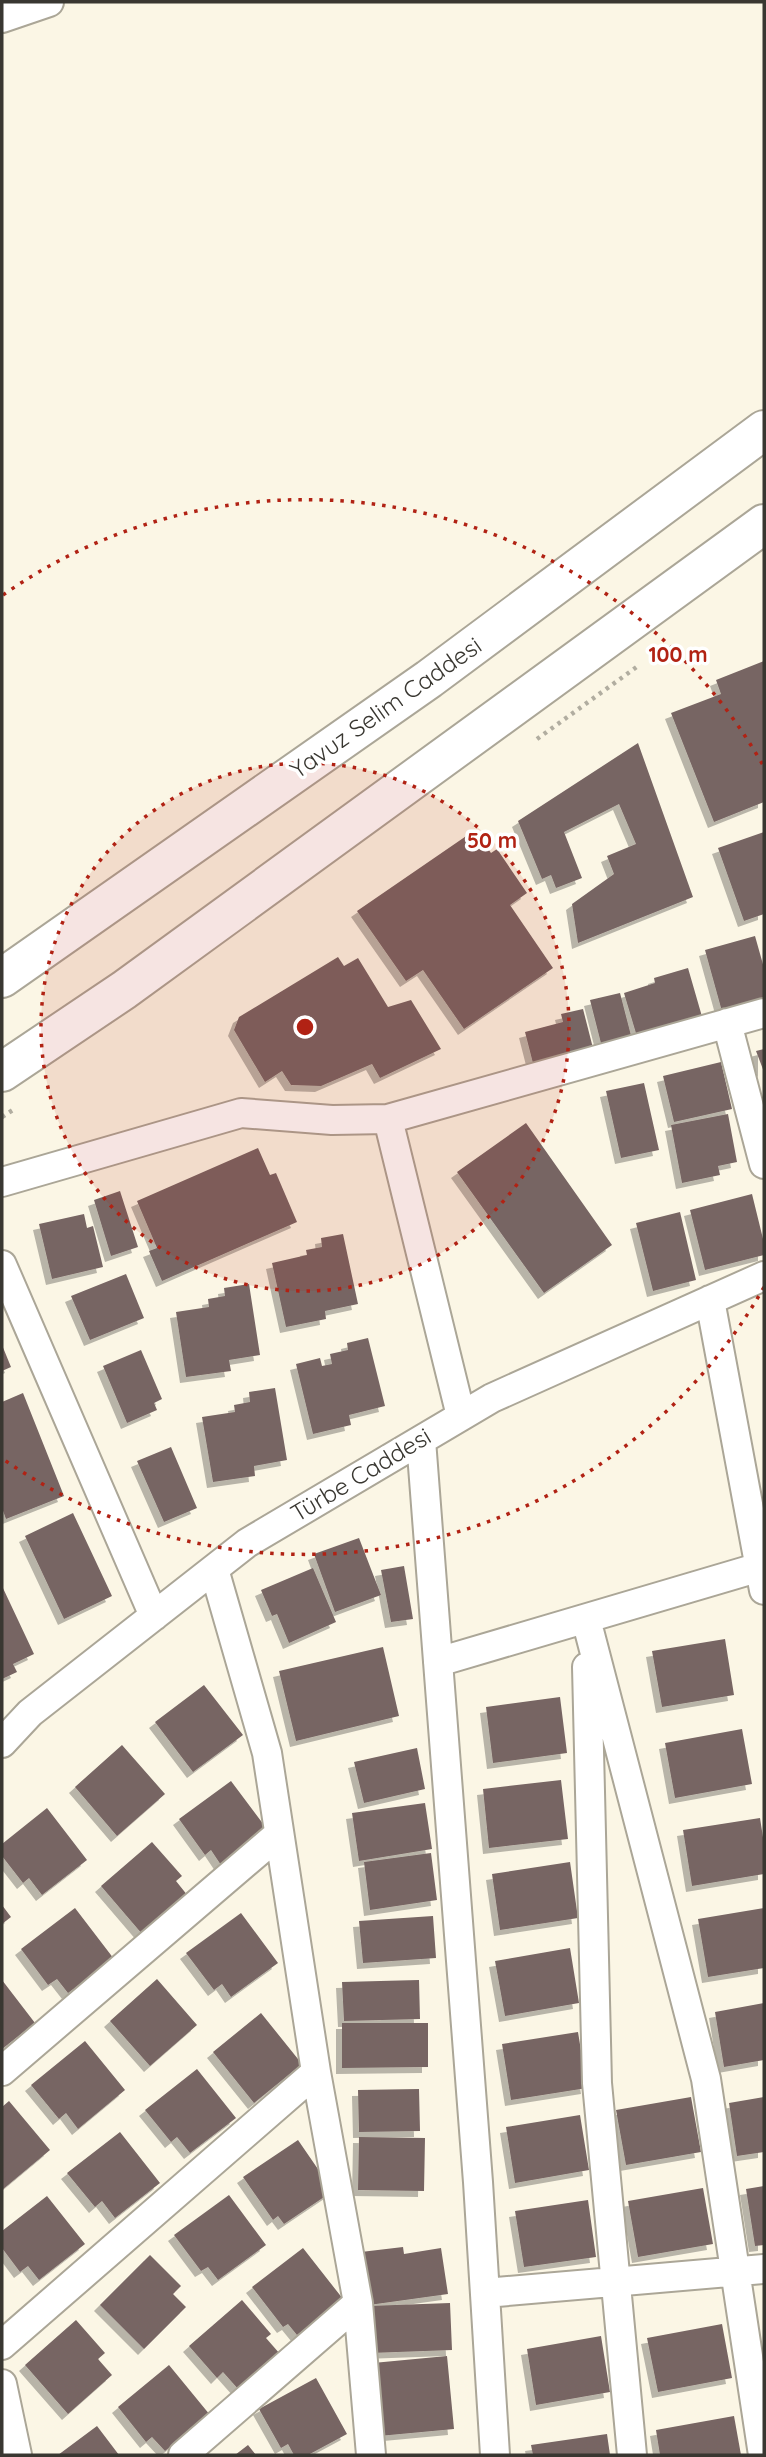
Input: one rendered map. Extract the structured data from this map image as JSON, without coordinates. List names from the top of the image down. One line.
{"streets":{"main road":["Yavuz Selim Caddesi"],"street":["Türbe Caddesi"]},"rings":["100 m","50 m"]}
